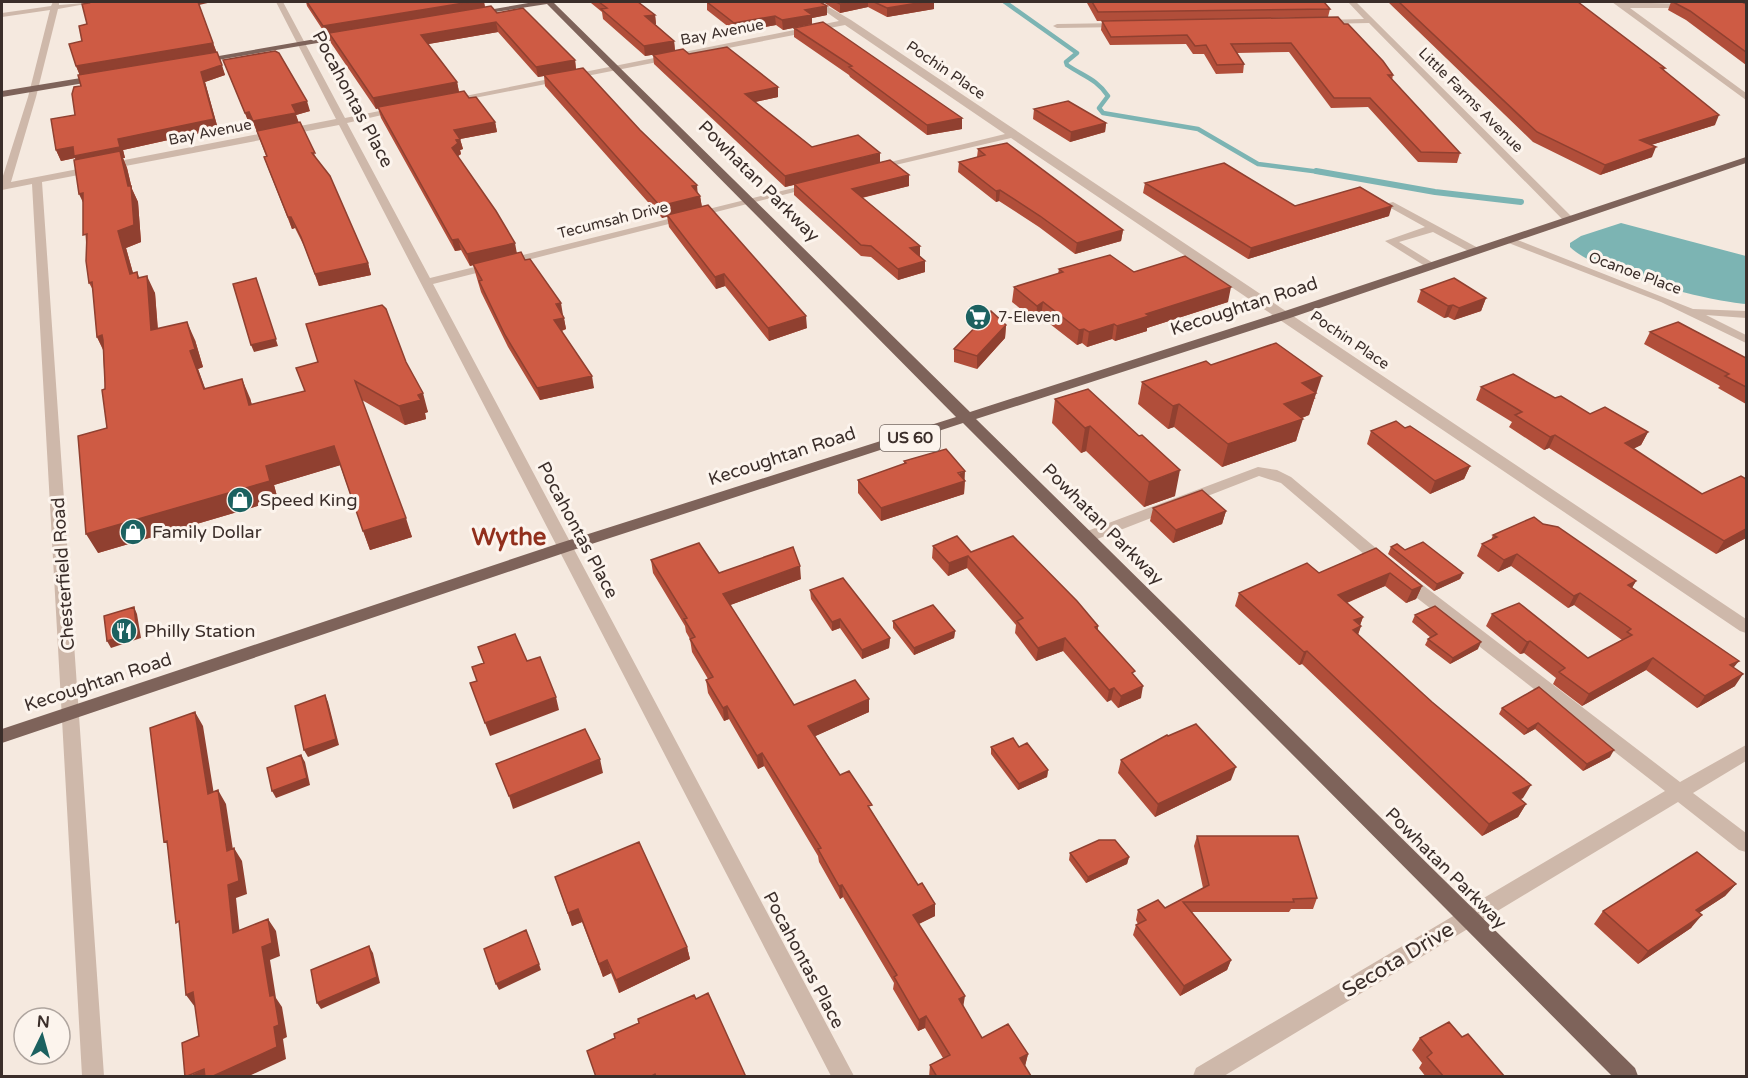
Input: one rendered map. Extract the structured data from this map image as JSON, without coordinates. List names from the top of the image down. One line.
{"streets":{"main road":["Powhatan Parkway","Kecoughtan Road","US 60"],"street":["Bay Avenue","Pochin Place","Pocahontas Place","Little Farms Avenue","Tecumsah Drive","Ocanoe Place","Chesterfield Road","Secota Drive"]},"crossings":[["Bay Avenue","Pochin Place"],["Bay Avenue","Pocahontas Place"],["Bay Avenue","Powhatan Parkway"],["Bay Avenue","Chesterfield Road"],["Pochin Place","Kecoughtan Road"],["Pocahontas Place","Tecumsah Drive"],["Pocahontas Place","Kecoughtan Road"],["Little Farms Avenue","Kecoughtan Road"],["Powhatan Parkway","Tecumsah Drive"],["Powhatan Parkway","Kecoughtan Road"],["Powhatan Parkway","Secota Drive"],["Ocanoe Place","Kecoughtan Road"],["Kecoughtan Road","Chesterfield Road"]],"districts":["Wythe"],"places":{"supermarket":["7-Eleven"],"shop":["Speed King","Family Dollar"],"restaurant":["Philly Station"]},"north":"top"}
